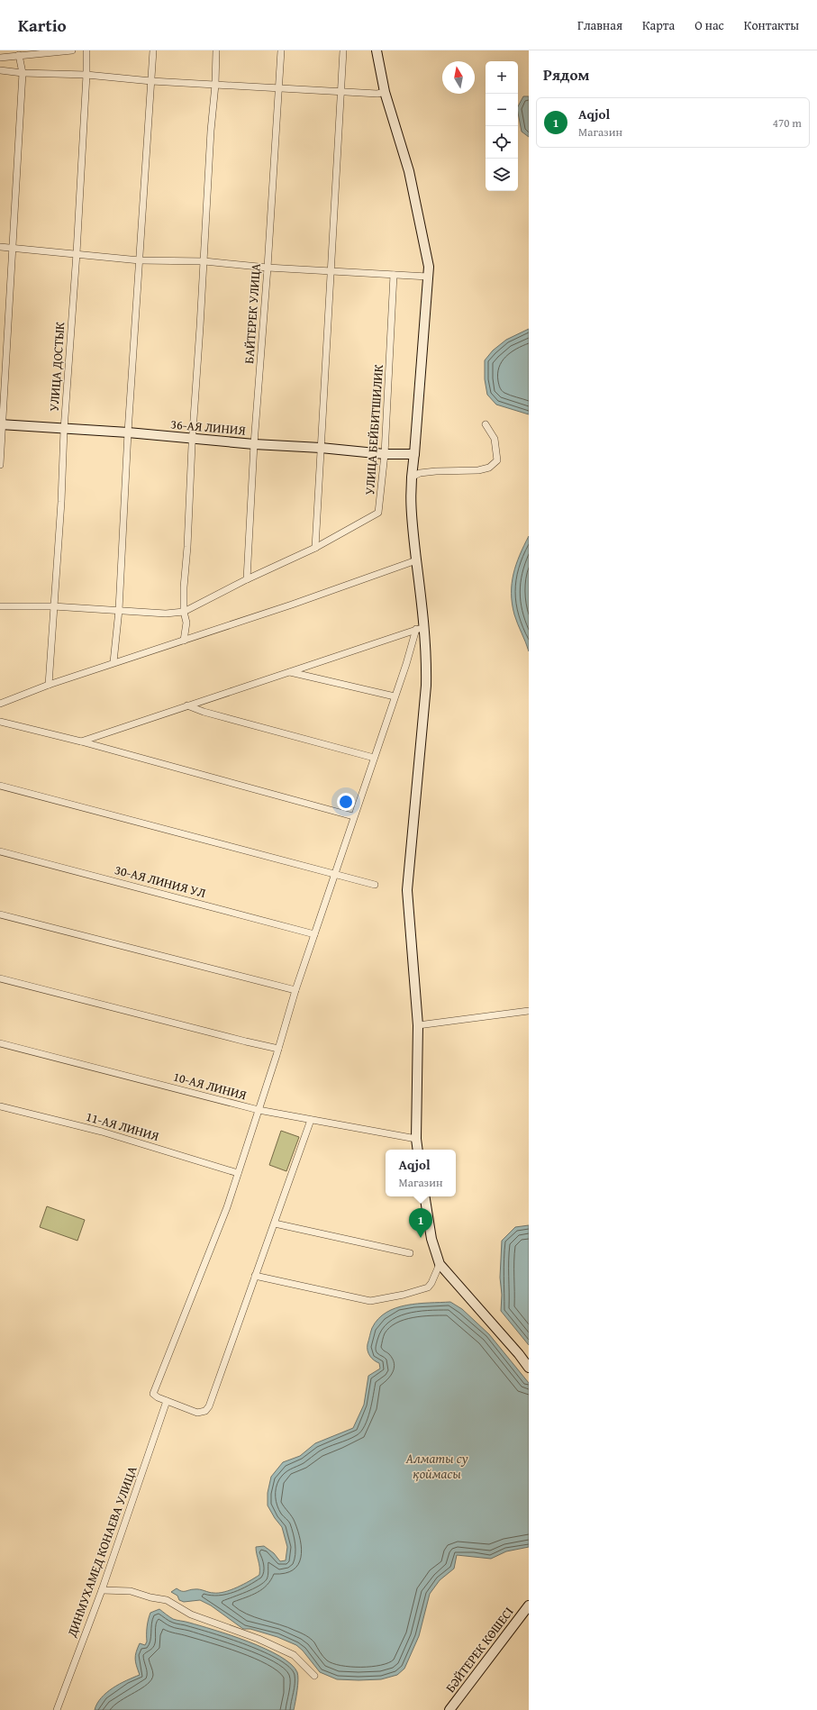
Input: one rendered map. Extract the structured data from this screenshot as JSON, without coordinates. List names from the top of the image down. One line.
{"streets":{"street":["БАЙТЕРЕК УЛИЦА","УЛИЦА ДОСТЫК","36-АЯ ЛИНИЯ","УЛИЦА БЕЙБИТШИЛИК","30-АЯ ЛИНИЯ УЛ","10-АЯ ЛИНИЯ","11-АЯ ЛИНИЯ","ДИНМУХАМЕД КОНАЕВА УЛИЦА","БӘЙТЕРЕК КӨШЕСІ"]},"crossings":[["БАЙТЕРЕК УЛИЦА","36-АЯ ЛИНИЯ"],["УЛИЦА ДОСТЫК","36-АЯ ЛИНИЯ"],["36-АЯ ЛИНИЯ","УЛИЦА БЕЙБИТШИЛИК"]],"water":["Алматы су қоймасы"],"north":"top","page":{"header":"Kartio","nav":["Главная","Карта","О нас","Контакты"],"heading":"Рядом","map_buttons":["+","−"],"list":[{"mark":"1","name":"Aqjol","note":"Магазин","value":"470 m"}],"popup":["Aqjol","Магазин"],"pins":"1"}}
